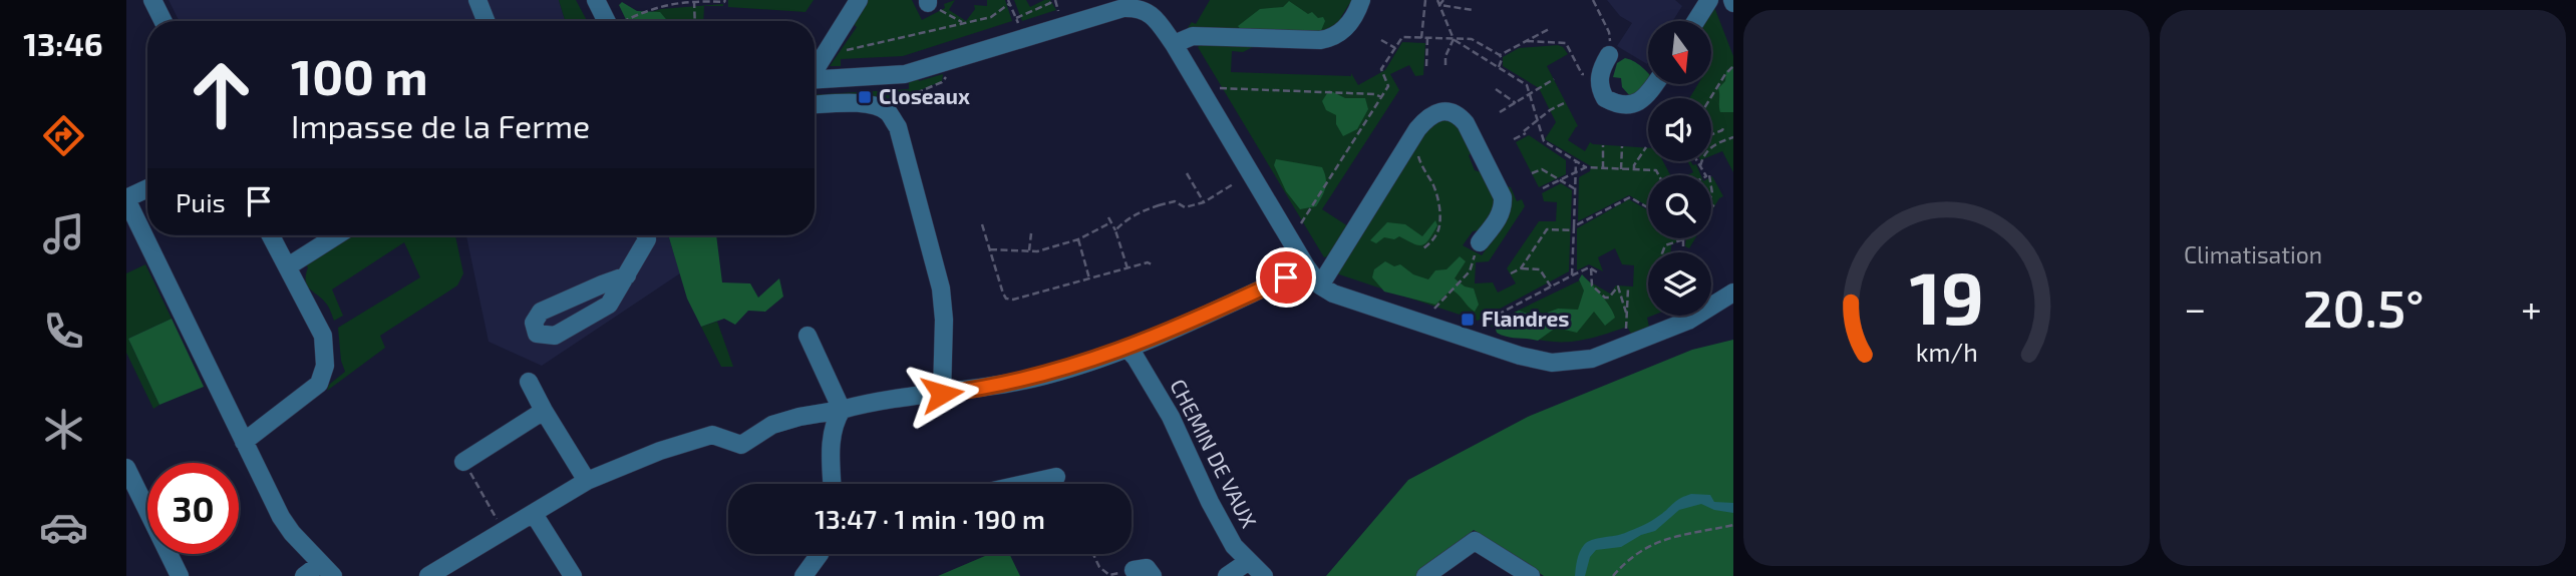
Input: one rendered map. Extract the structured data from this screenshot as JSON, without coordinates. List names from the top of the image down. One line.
{"streets":{"street":["CHEMIN DE VAUX"]},"places":{"transit":["Closeaux","Flandres"]},"north":"bottom","page":{"tabs":"13:46","tile":"Climatisation","turn":["100 m","Impasse de la Ferme"],"then":"Puis","heat":["−","20.5°","+"],"limit":"30","trip":"13:47 · 1 min · 190 m","gauge":["19","km/h"]}}
